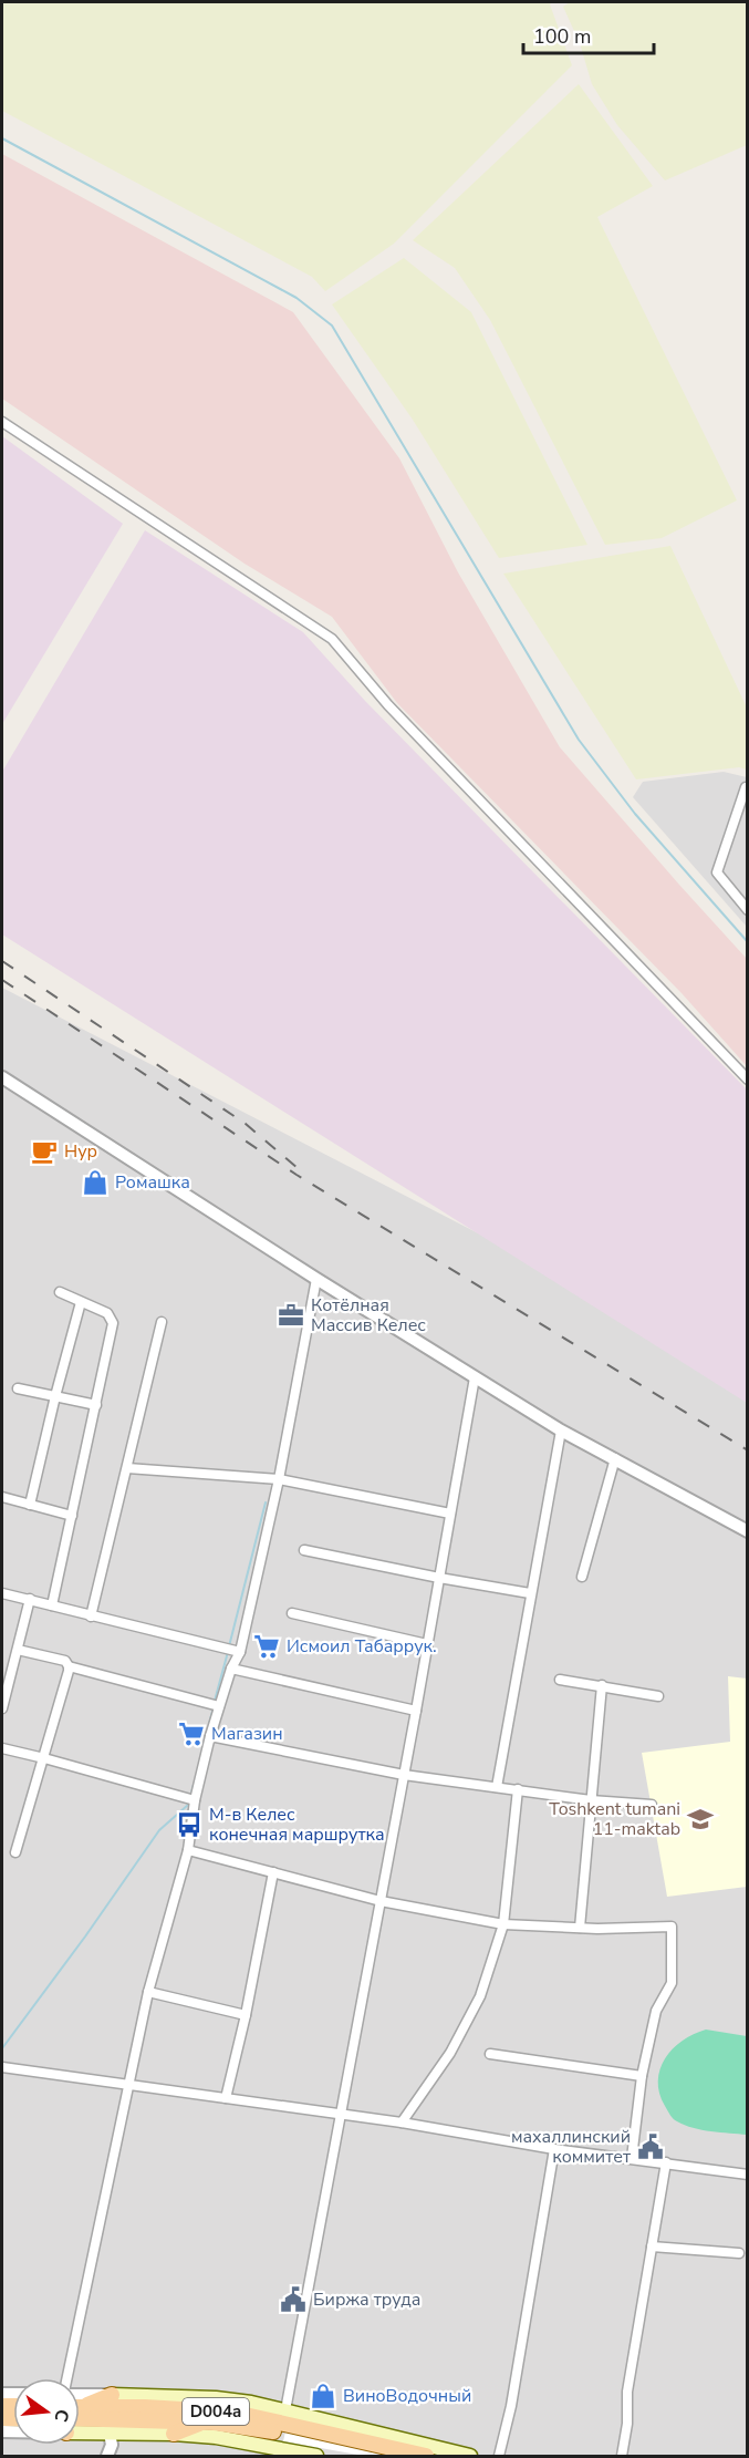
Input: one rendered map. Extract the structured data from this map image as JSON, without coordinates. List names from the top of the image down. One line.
{"streets":{"main road":["D004a"]},"places":{"cafe":["Нур"],"shop":["Ромашка","ВиноВодочный"],"office":["Котёлная Массив Келес"],"supermarket":["Исмоил Табаррук.","Магазин"],"school or university":["Toshkent tumani 11-maktab"],"bus stop":["М-в Келес конечная маршрутка"],"public building":["махаллинский коммитет","Биржа труда"]},"scale_bar":"100 m","north":"right"}
